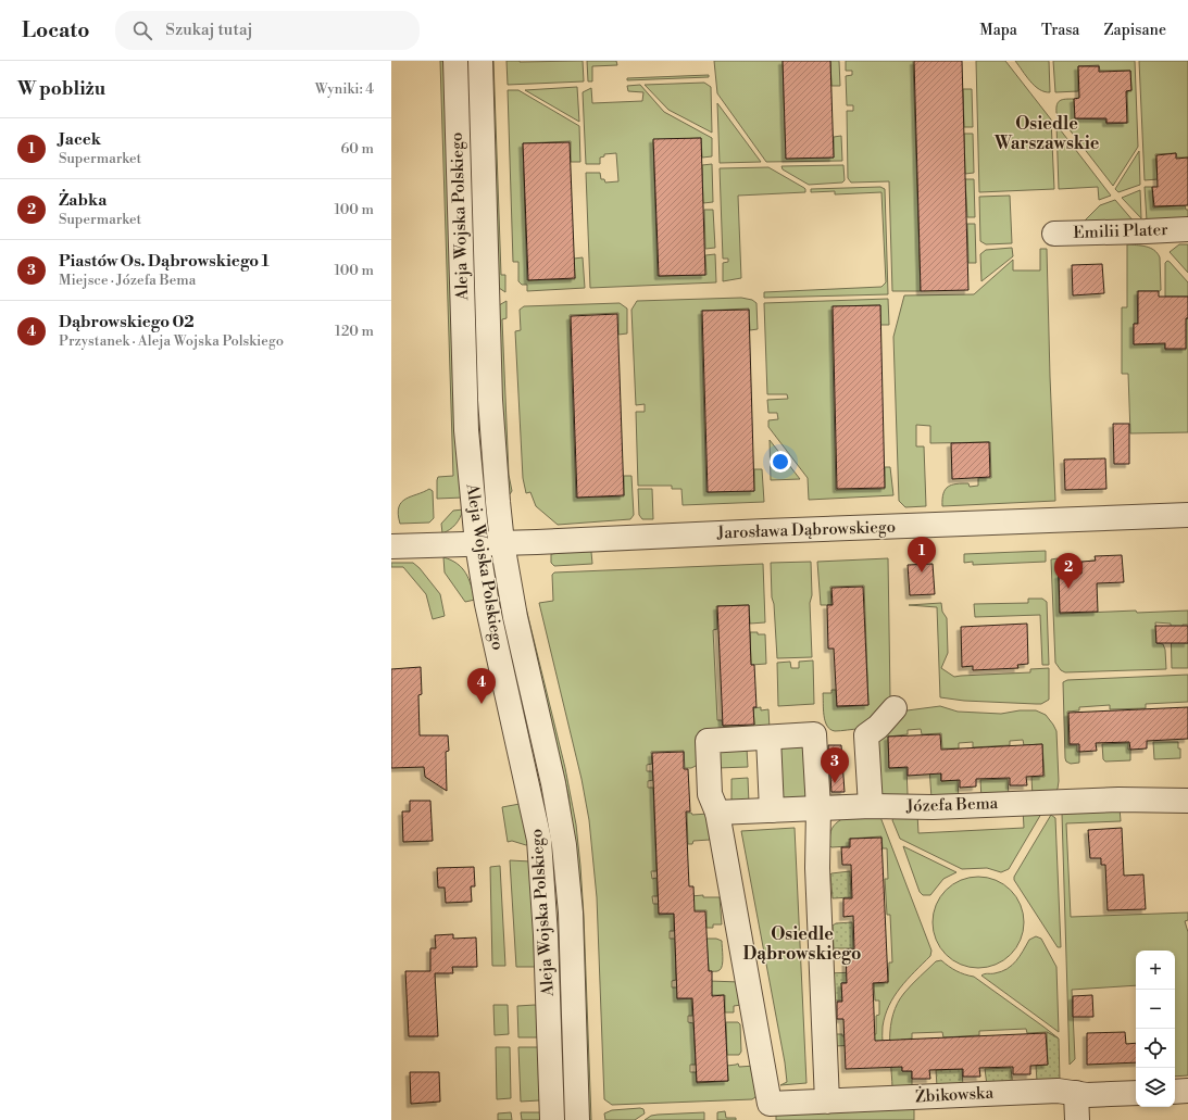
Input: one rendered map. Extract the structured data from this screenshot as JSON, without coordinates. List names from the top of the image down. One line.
{"streets":{"street":["Aleja Wojska Polskiego","Emilii Plater","Jarosława Dąbrowskiego","Józefa Bema","Żbikowska"]},"crossings":[["Aleja Wojska Polskiego","Jarosława Dąbrowskiego"],["Józefa Bema","Żbikowska"]],"districts":["Osiedle Warszawskie","Osiedle Dąbrowskiego"],"page":{"header":"Locato","search":"Szukaj tutaj","nav":["Mapa","Trasa","Zapisane"],"heading":["W pobliżu","Wyniki: 4"],"list":[{"mark":"1","name":"Jacek","note":"Supermarket","value":"60 m"},{"mark":"2","name":"Żabka","note":"Supermarket","value":"100 m"},{"mark":"3","name":"Piastów Os. Dąbrowskiego 1","note":"Miejsce · Józefa Bema","value":"100 m"},{"mark":"4","name":"Dąbrowskiego 02","note":"Przystanek · Aleja Wojska Polskiego","value":"120 m"}],"pins":["1","2","4","3"],"map_buttons":["+","−"]}}
